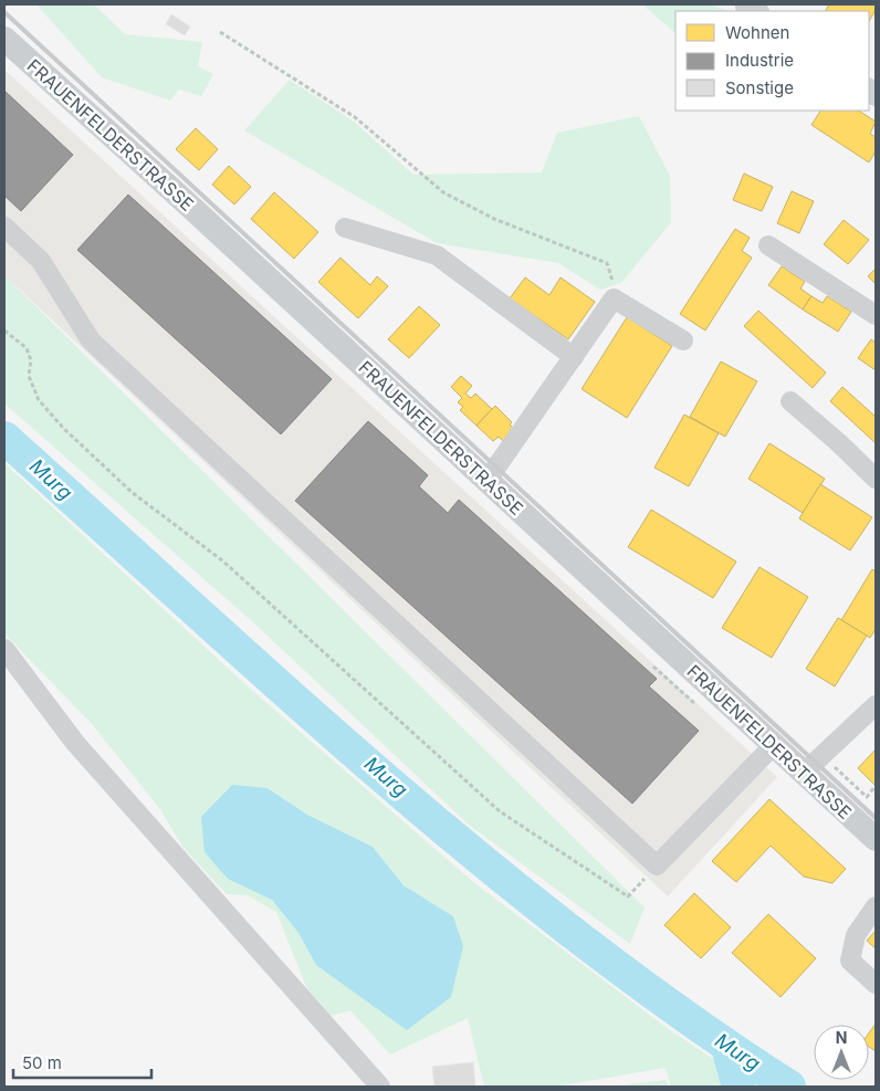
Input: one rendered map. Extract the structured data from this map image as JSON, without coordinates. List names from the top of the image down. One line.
{"streets":{"main road":["FRAUENFELDERSTRASSE"]},"water":["Murg"],"legend":["Wohnen","Industrie","Sonstige"],"scale_bar":"50 m","north":"top"}
